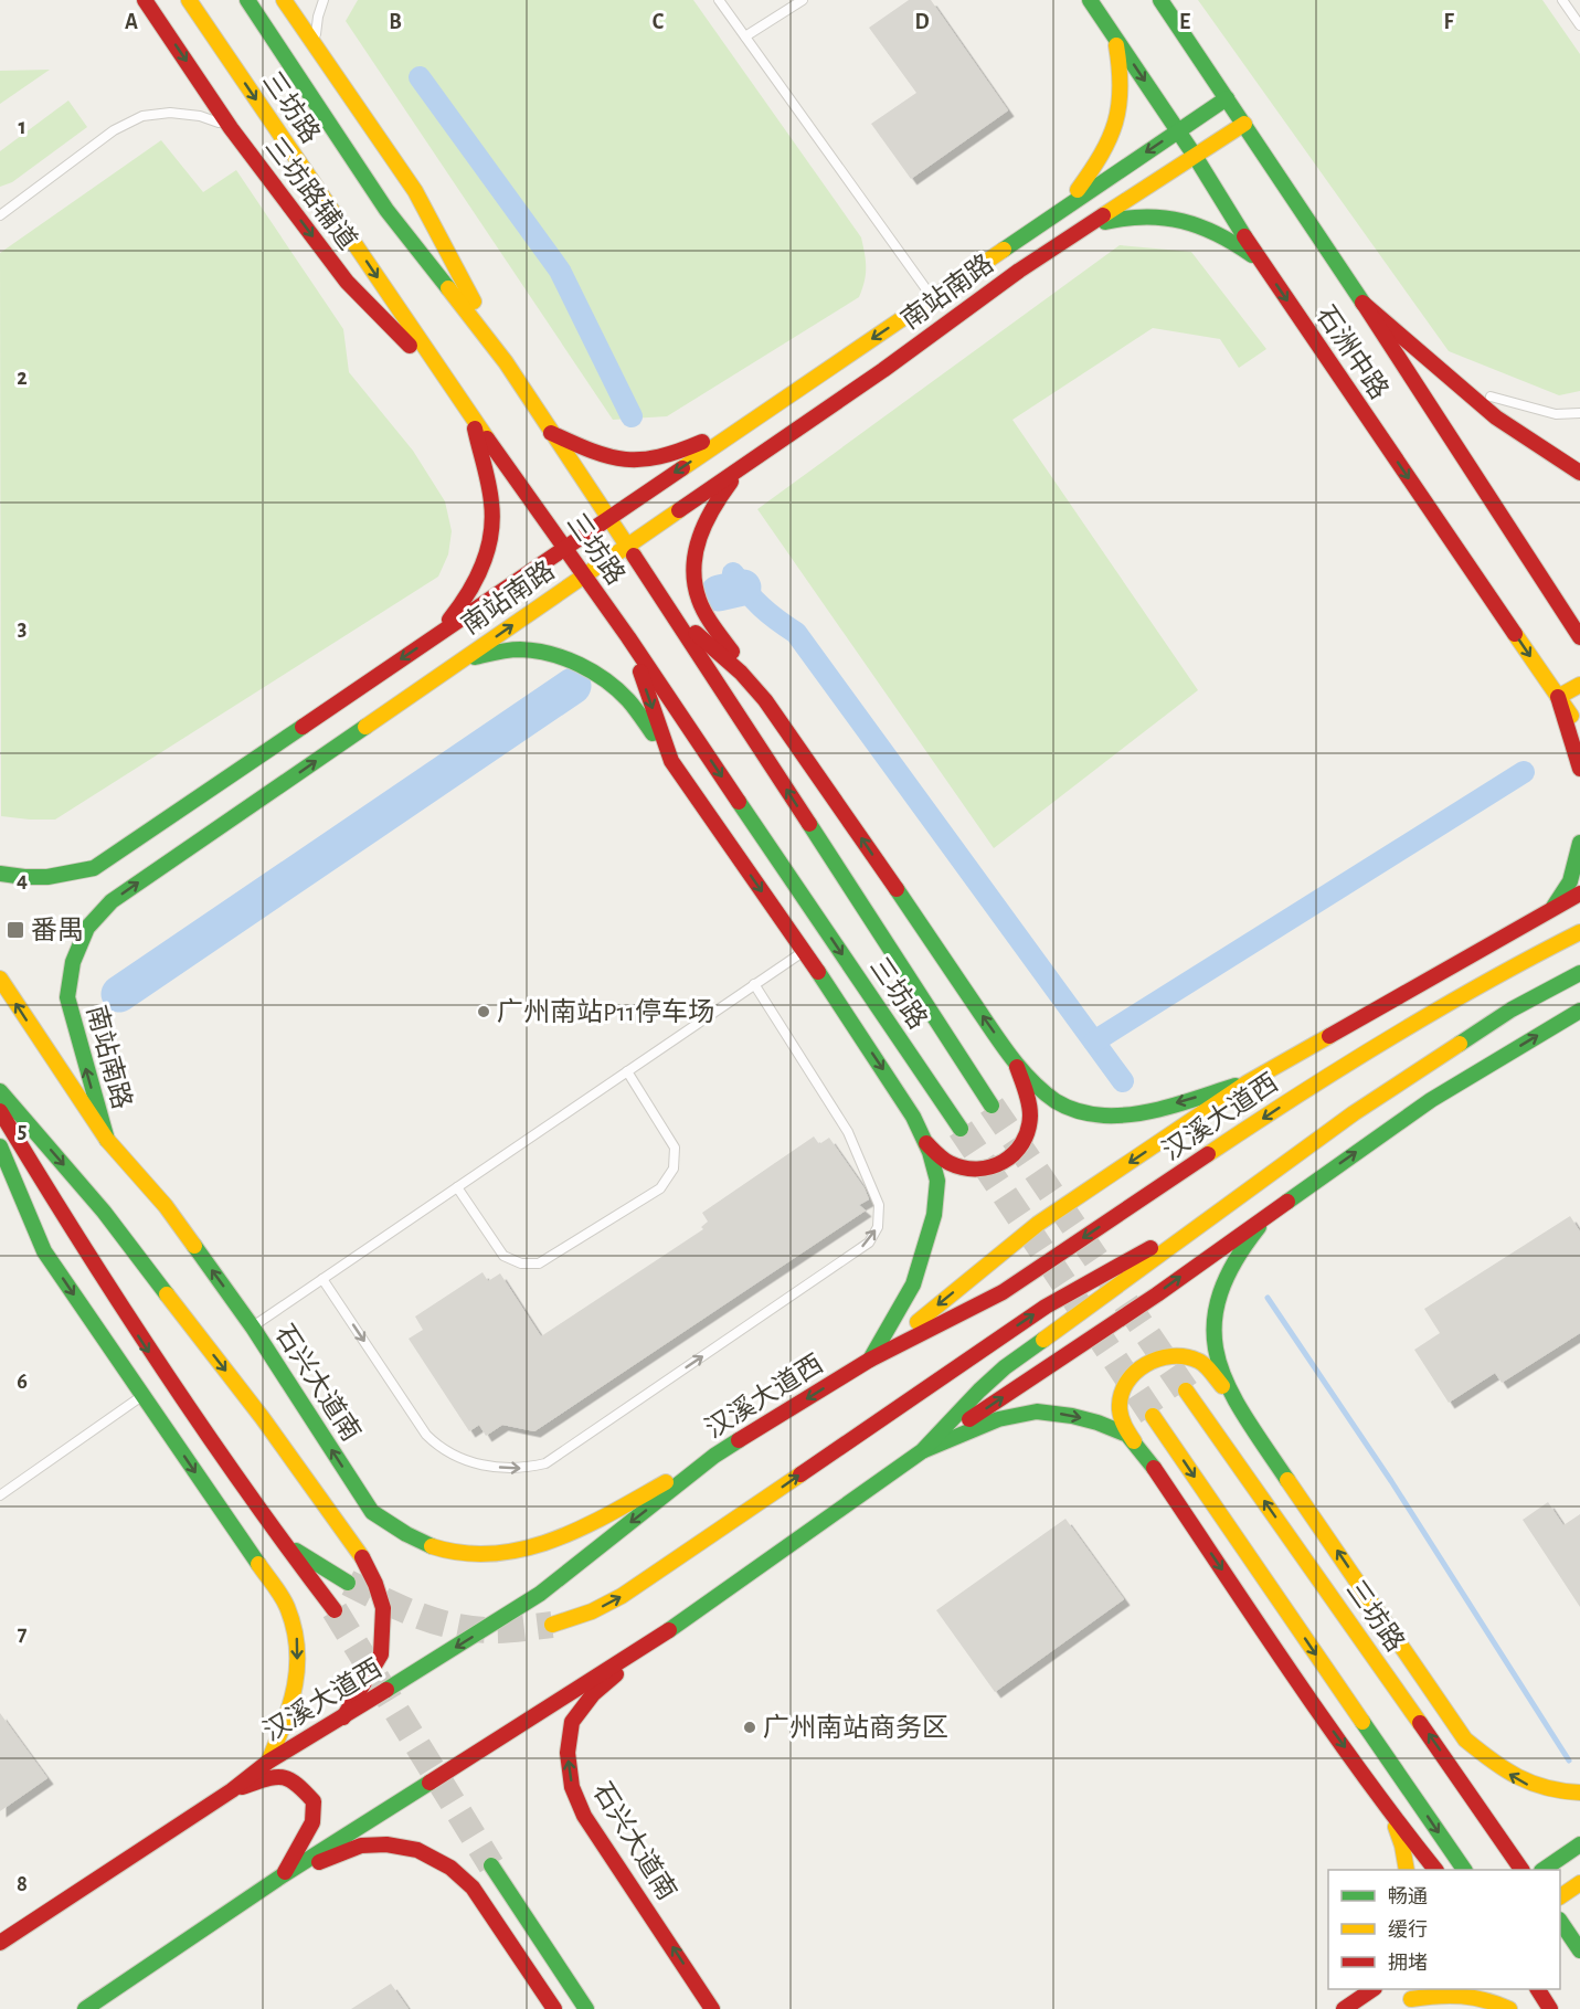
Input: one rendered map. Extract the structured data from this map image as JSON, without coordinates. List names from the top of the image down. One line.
{"streets":{"main road":["三坊路","三坊路辅道","南站南路","石洲中路","汉溪大道西","石兴大道南"]},"crossings":[["三坊路","三坊路辅道"],["三坊路","南站南路"],["南站南路","石洲中路"],["南站南路","石兴大道南"],["汉溪大道西","石兴大道南"]],"places":{"transit":["番禺"],"other":["广州南站P11停车场","广州南站商务区"]},"legend":["畅通","缓行","拥堵"],"grid":{"columns":["A","B","C","D","E","F"],"rows":["1","2","3","4","5","6","7","8"]}}
